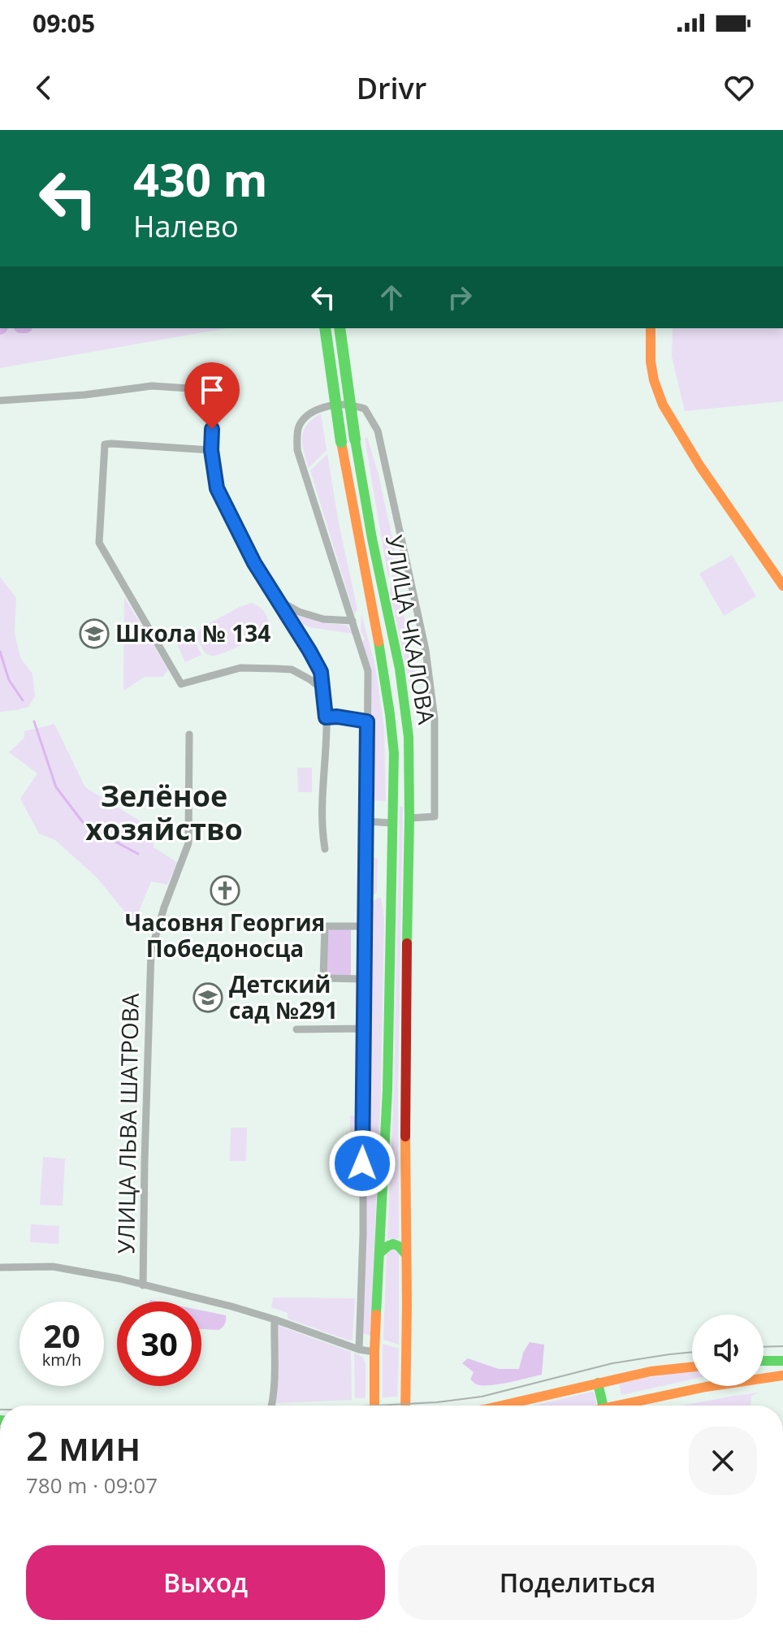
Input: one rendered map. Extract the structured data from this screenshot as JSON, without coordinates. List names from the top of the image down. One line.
{"streets":{"main road":["УЛИЦА ЧКАЛОВА"],"street":["УЛИЦА ЛЬВА ШАТРОВА"]},"districts":["Зелёное хозяйство"],"places":{"school or university":["Школа № 134","Детский сад №291"],"church":["Часовня Георгия Победоносца"]},"page":{"status":"09:05","header":"Drivr","turn":["430 m","Налево"],"speed":"20 km/h","limit":"30","heading":["2 мин","780 m · 09:07"],"buttons":["Выход","Поделиться"]}}
